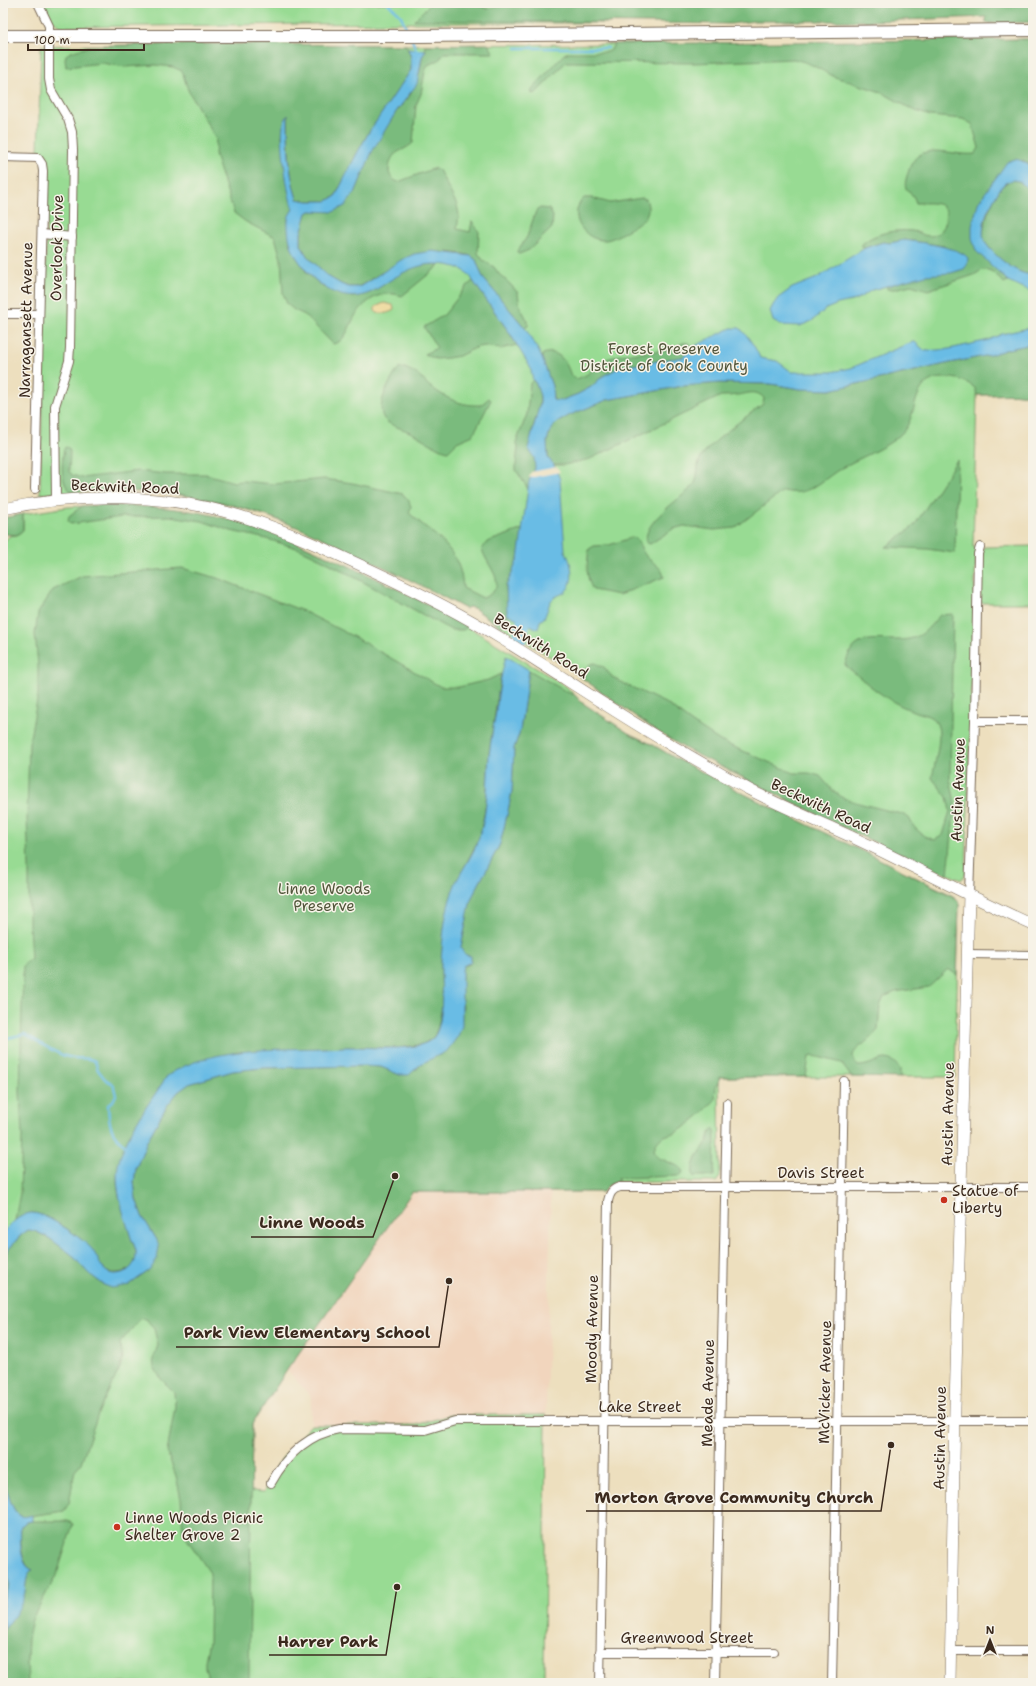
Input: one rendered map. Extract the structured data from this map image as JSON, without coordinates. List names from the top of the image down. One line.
{"streets":{"street":["Overlook Drive","Narragansett Avenue","Beckwith Road","Austin Avenue","Davis Street","Moody Avenue","McVicker Avenue","Meade Avenue","Lake Street","Greenwood Street"]},"crossings":[["Overlook Drive","Beckwith Road"],["Beckwith Road","Austin Avenue"],["Austin Avenue","Davis Street"],["Austin Avenue","Lake Street"],["Davis Street","Moody Avenue"],["Davis Street","McVicker Avenue"],["Davis Street","Meade Avenue"],["Moody Avenue","Lake Street"],["Moody Avenue","Greenwood Street"],["McVicker Avenue","Lake Street"],["Meade Avenue","Lake Street"],["Meade Avenue","Greenwood Street"]],"parks":["Forest Preserve District of Cook County","Linne Woods Preserve"],"places":["Linne Woods","Statue of Liberty","Park View Elementary School","Morton Grove Community Church","Linne Woods Picnic Shelter Grove 2","Harrer Park"],"scale_bar":"100 m","north":"top"}
